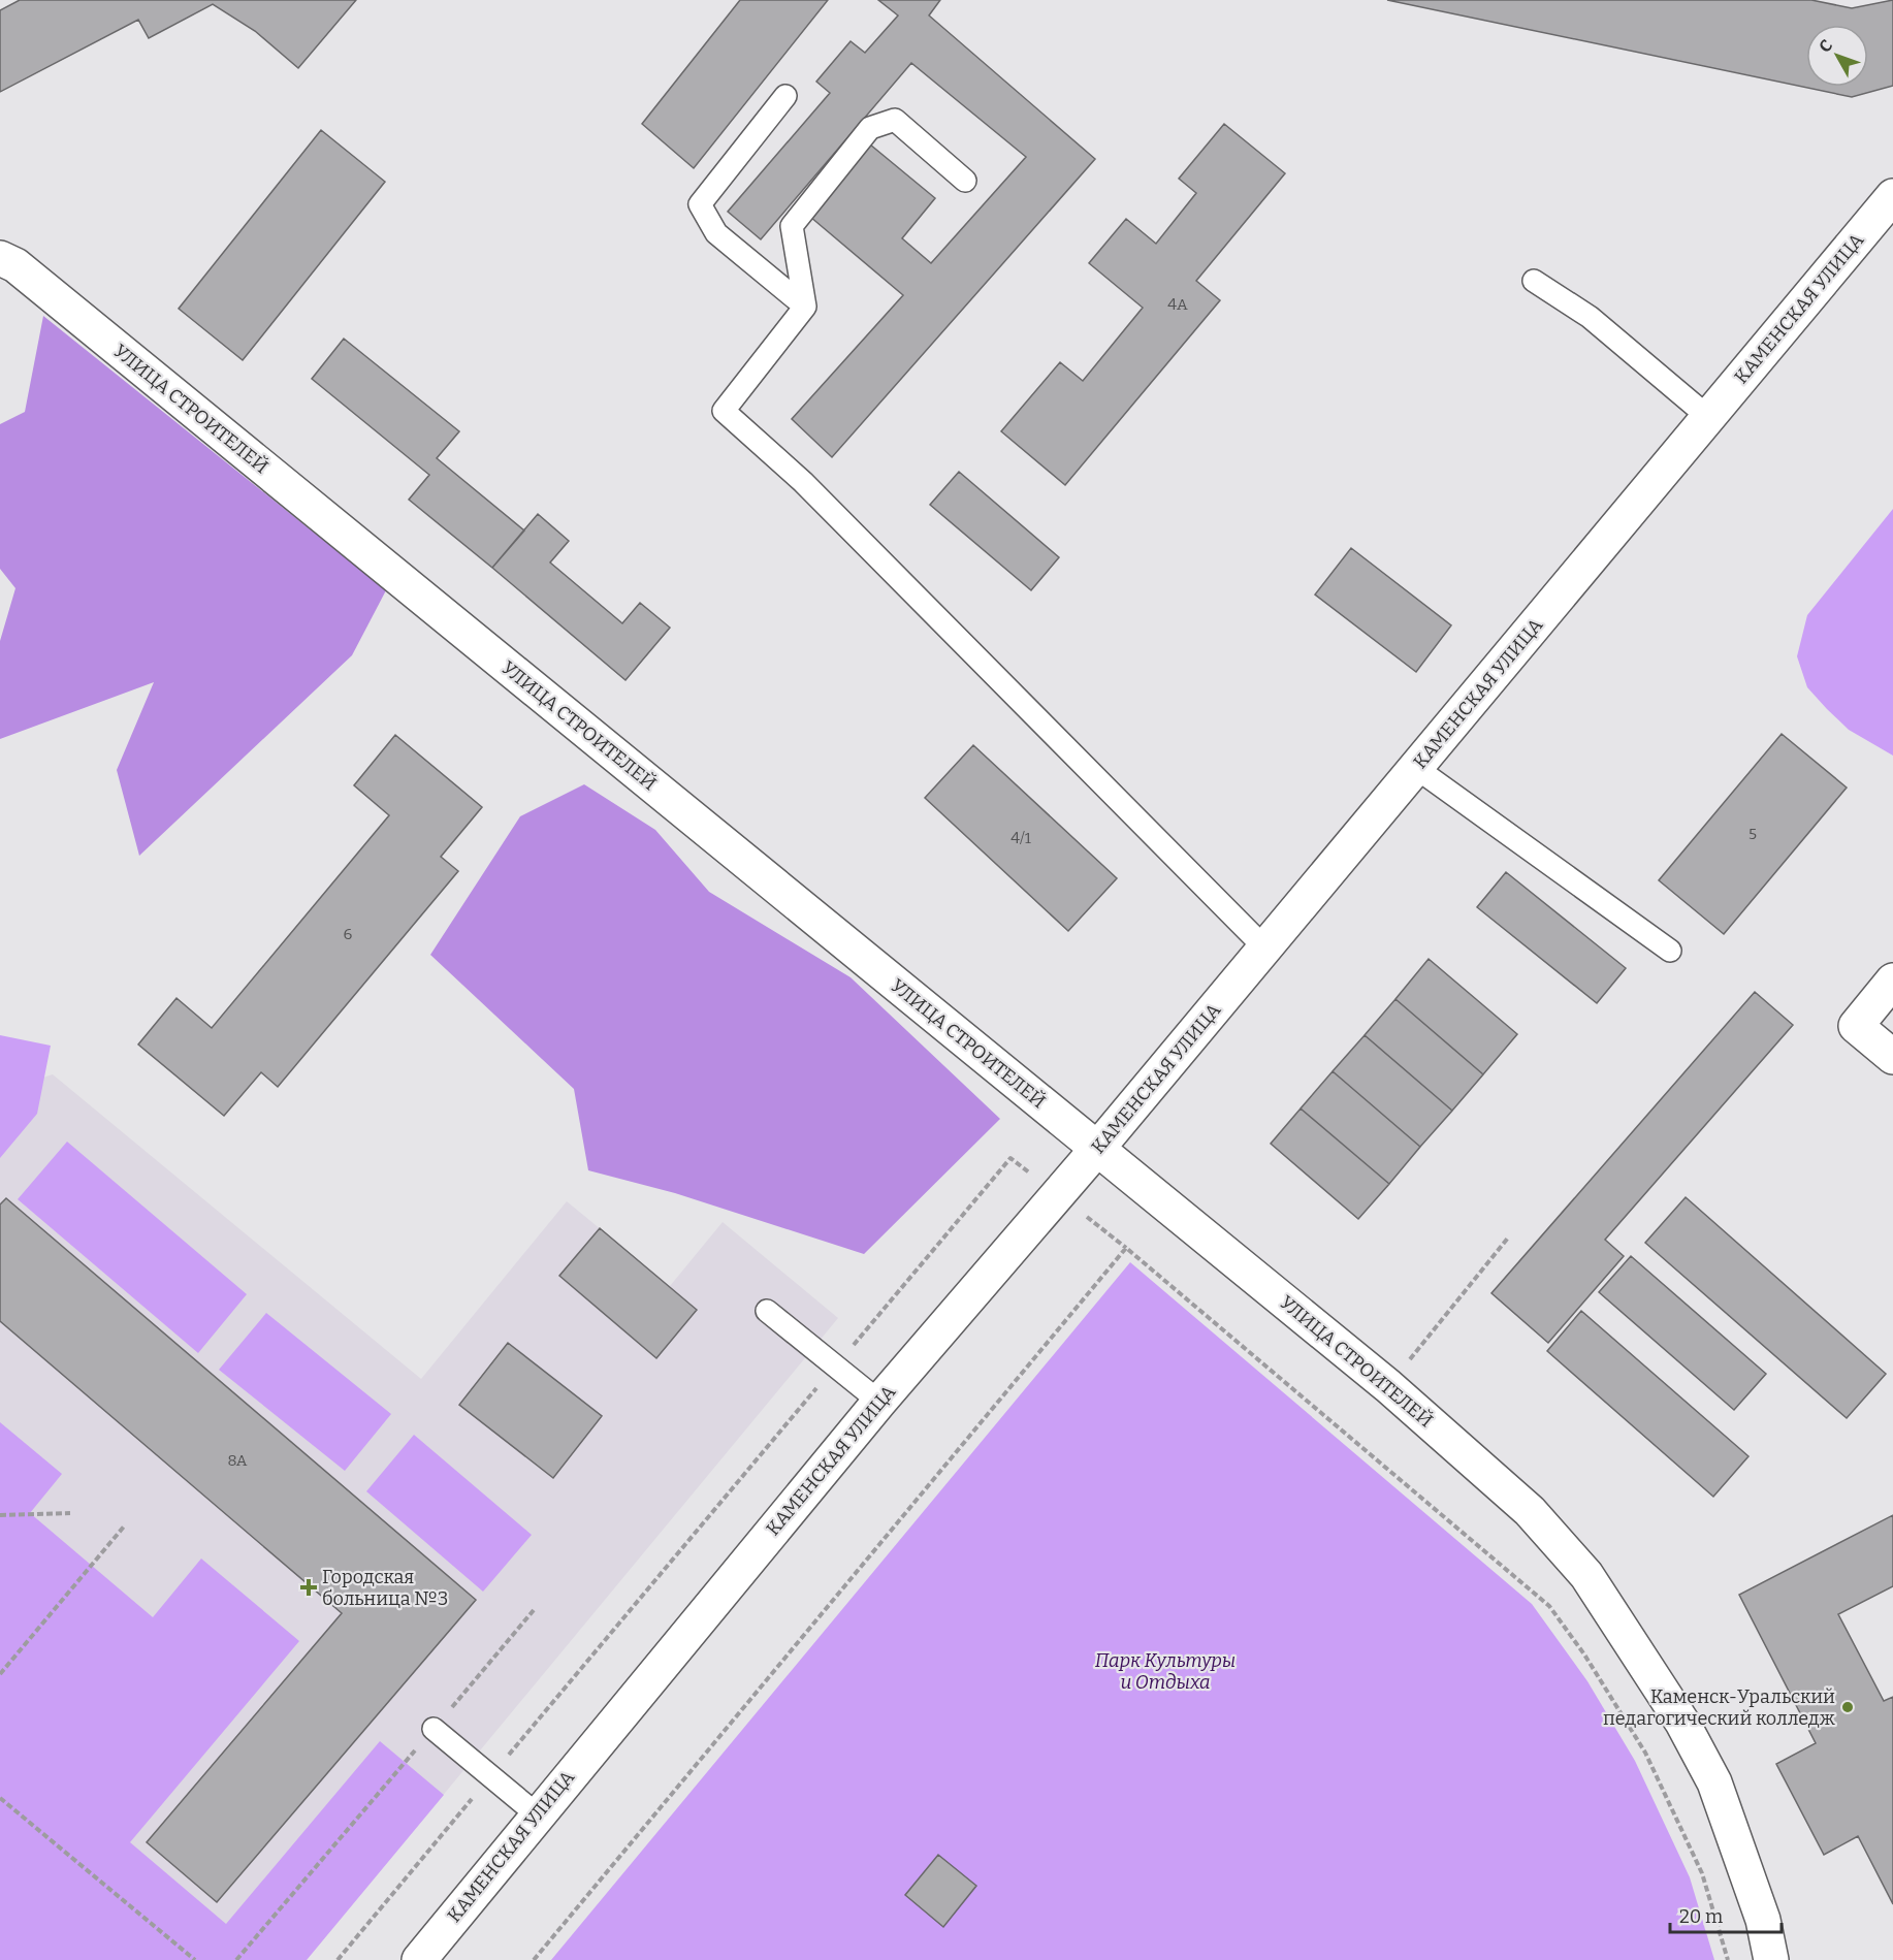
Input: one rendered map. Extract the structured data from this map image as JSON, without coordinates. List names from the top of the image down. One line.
{"streets":{"street":["КАМЕНСКАЯ УЛИЦА","УЛИЦА СТРОИТЕЛЕЙ"]},"crossings":[["КАМЕНСКАЯ УЛИЦА","УЛИЦА СТРОИТЕЛЕЙ"]],"parks":["Парк Культуры и Отдыха"],"places":{"health":["Городская больница №3"],"other":["Каменск-Уральский педагогический колледж"]},"house_numbers":["4А","5","4/1","6","8А"],"scale_bar":"20 m","north":"top left"}
